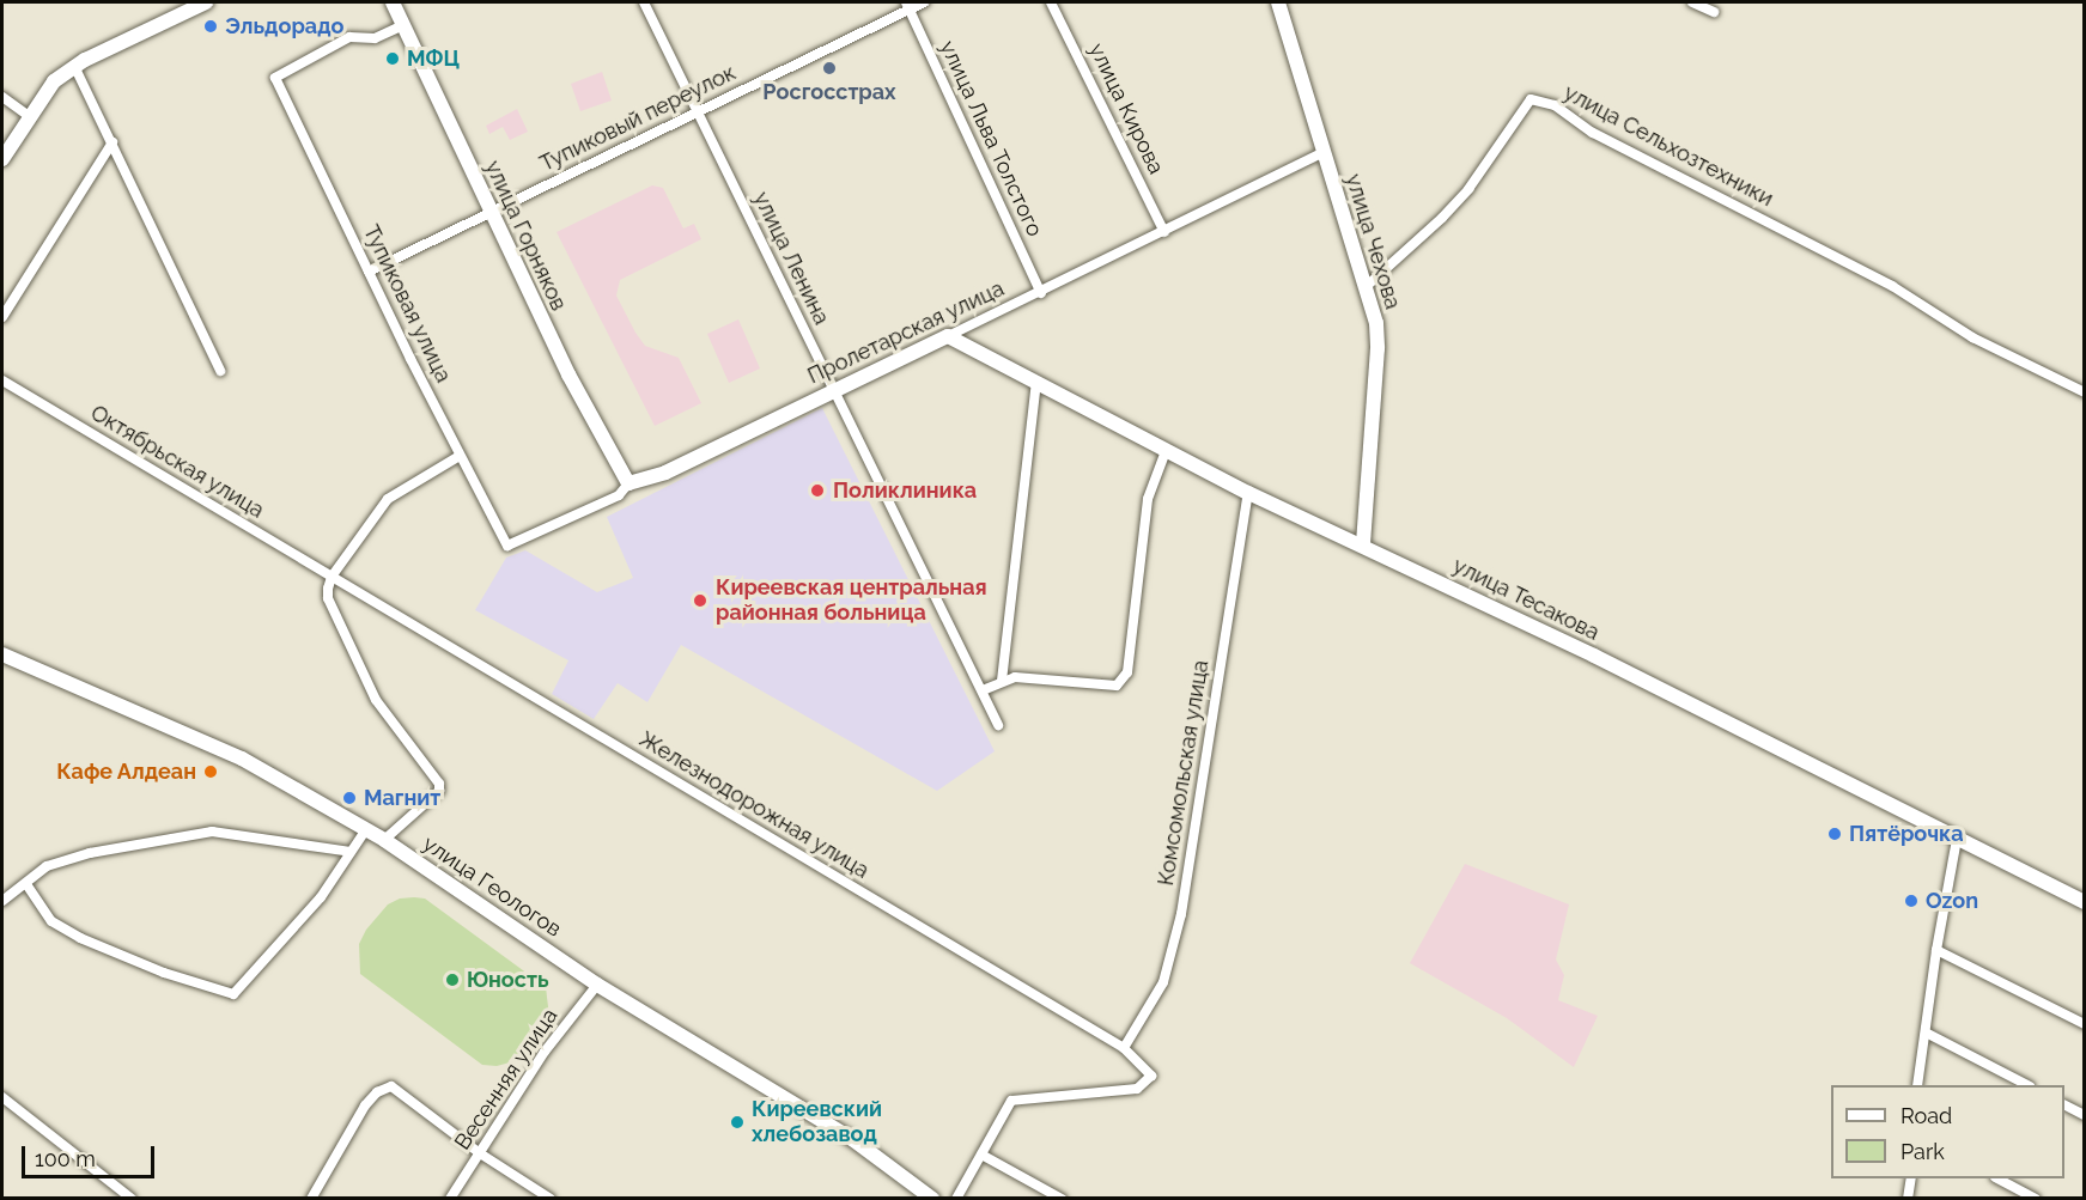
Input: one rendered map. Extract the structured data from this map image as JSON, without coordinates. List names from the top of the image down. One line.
{"streets":{"main road":["улица Горняков","улица Чехова","Пролетарская улица","улица Тесакова","улица Геологов"],"street":["улица Кирова","Тупиковый переулок","улица Льва Толстого","улица Сельхозтехники","улица Ленина","Тупиковая улица","Октябрьская улица","Комсомольская улица","Железнодорожная улица","Весенняя улица"]},"crossings":[["улица Кирова","Пролетарская улица"],["Тупиковый переулок","улица Льва Толстого"],["Тупиковый переулок","улица Горняков"],["Тупиковый переулок","улица Ленина"],["Тупиковый переулок","Тупиковая улица"],["улица Льва Толстого","Пролетарская улица"],["улица Сельхозтехники","улица Чехова"],["улица Горняков","Тупиковая улица"],["улица Горняков","Пролетарская улица"],["улица Чехова","Пролетарская улица"],["улица Чехова","улица Тесакова"],["улица Ленина","Пролетарская улица"],["Тупиковая улица","Пролетарская улица"],["Пролетарская улица","улица Тесакова"],["Октябрьская улица","Железнодорожная улица"],["улица Тесакова","Комсомольская улица"],["Комсомольская улица","Железнодорожная улица"],["улица Геологов","Весенняя улица"]],"places":["Эльдорадо","МФЦ","Росгосстрах","Поликлиника","Киреевская центральная районная больница","Кафе Алдеан","Магнит","Пятёрочка","Ozon","Юность","Киреевский хлебозавод"],"legend":["Road","Park"],"scale_bar":"100 m"}
